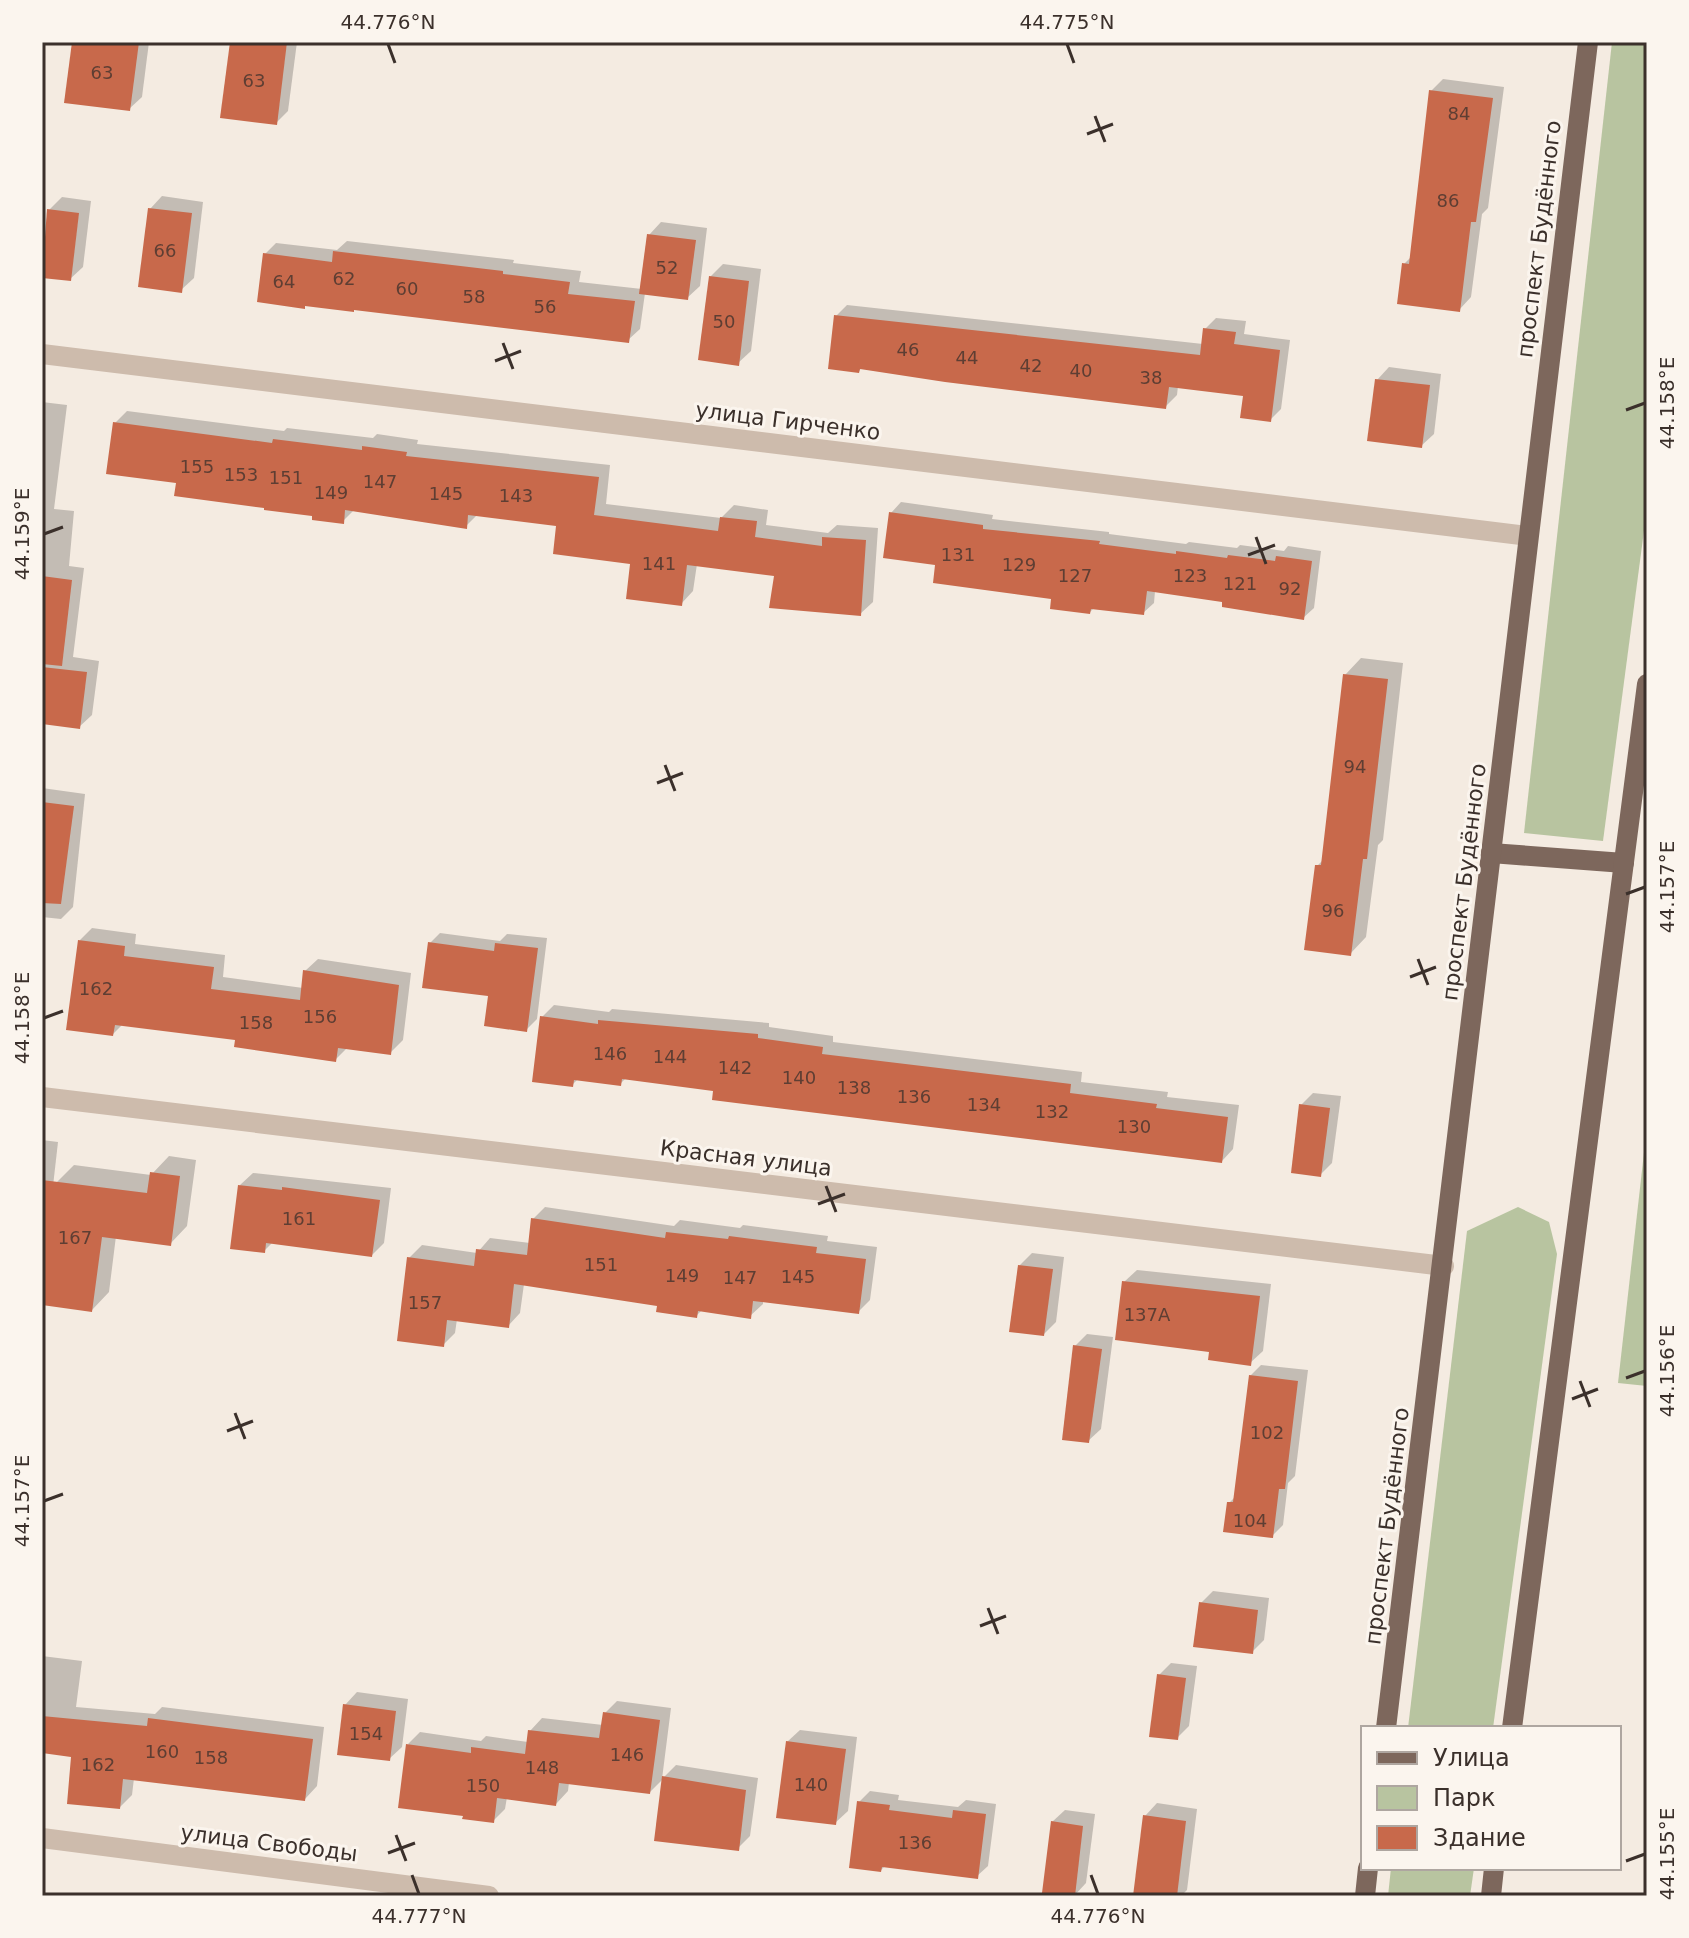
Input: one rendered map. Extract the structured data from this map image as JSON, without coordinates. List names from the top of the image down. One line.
{"streets":{"main road":["проспект Будённого"],"street":["улица Гирченко","Красная улица","улица Свободы"]},"crossings":[["проспект Будённого","улица Гирченко"],["проспект Будённого","Красная улица"]],"house_numbers":["63","63","84","86","66","52","62","64","60","58","56","50","46","44","42","40","38","155","153","151","147","149","145","143","131","141","129","127","123","121","92","94","96","162","156","158","146","144","142","140","138","136","134","132","130","161","167","151","149","145","147","157","137А","102","104","154","160","146","158","162","148","140","150","136"],"legend":["Улица","Парк","Здание"],"coordinates":["44.776°N","44.775°N","44.158°E","44.159°E","44.157°E","44.156°E","44.155°E","44.777°N"]}
